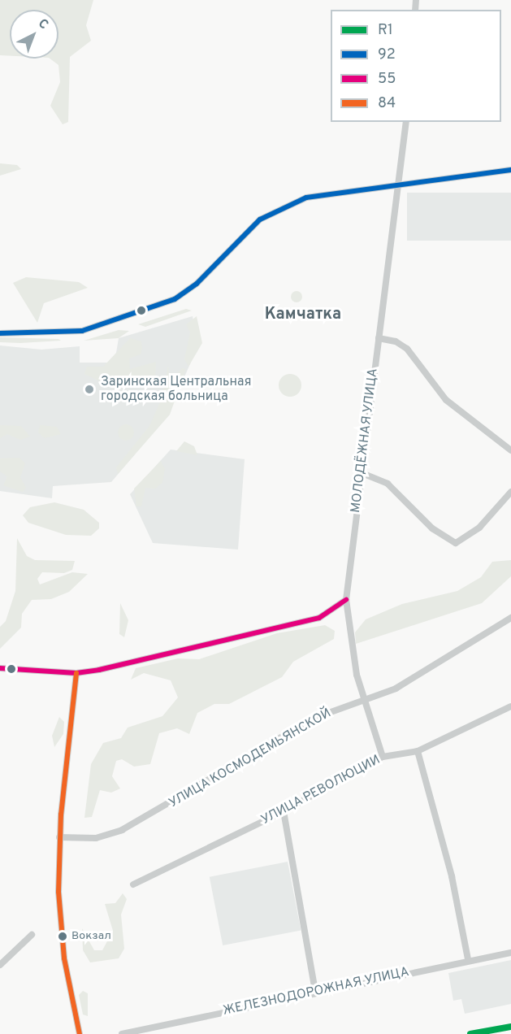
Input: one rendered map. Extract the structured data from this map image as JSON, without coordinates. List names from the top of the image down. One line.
{"streets":{"street":["МОЛОДЁЖНАЯ УЛИЦА","УЛИЦА КОСМОДЕМЬЯНСКОЙ","УЛИЦА РЕВОЛЮЦИИ","ЖЕЛЕЗНОДОРОЖНАЯ УЛИЦА"]},"crossings":[["МОЛОДЁЖНАЯ УЛИЦА","УЛИЦА КОСМОДЕМЬЯНСКОЙ"],["МОЛОДЁЖНАЯ УЛИЦА","УЛИЦА РЕВОЛЮЦИИ"]],"districts":["Камчатка"],"places":["Заринская Центральная городская больница","Вокзал"],"lines":["transit line 92","transit line 55","transit line 84","transit line R1"],"legend":["R1","92","55","84"],"north":"top right"}
